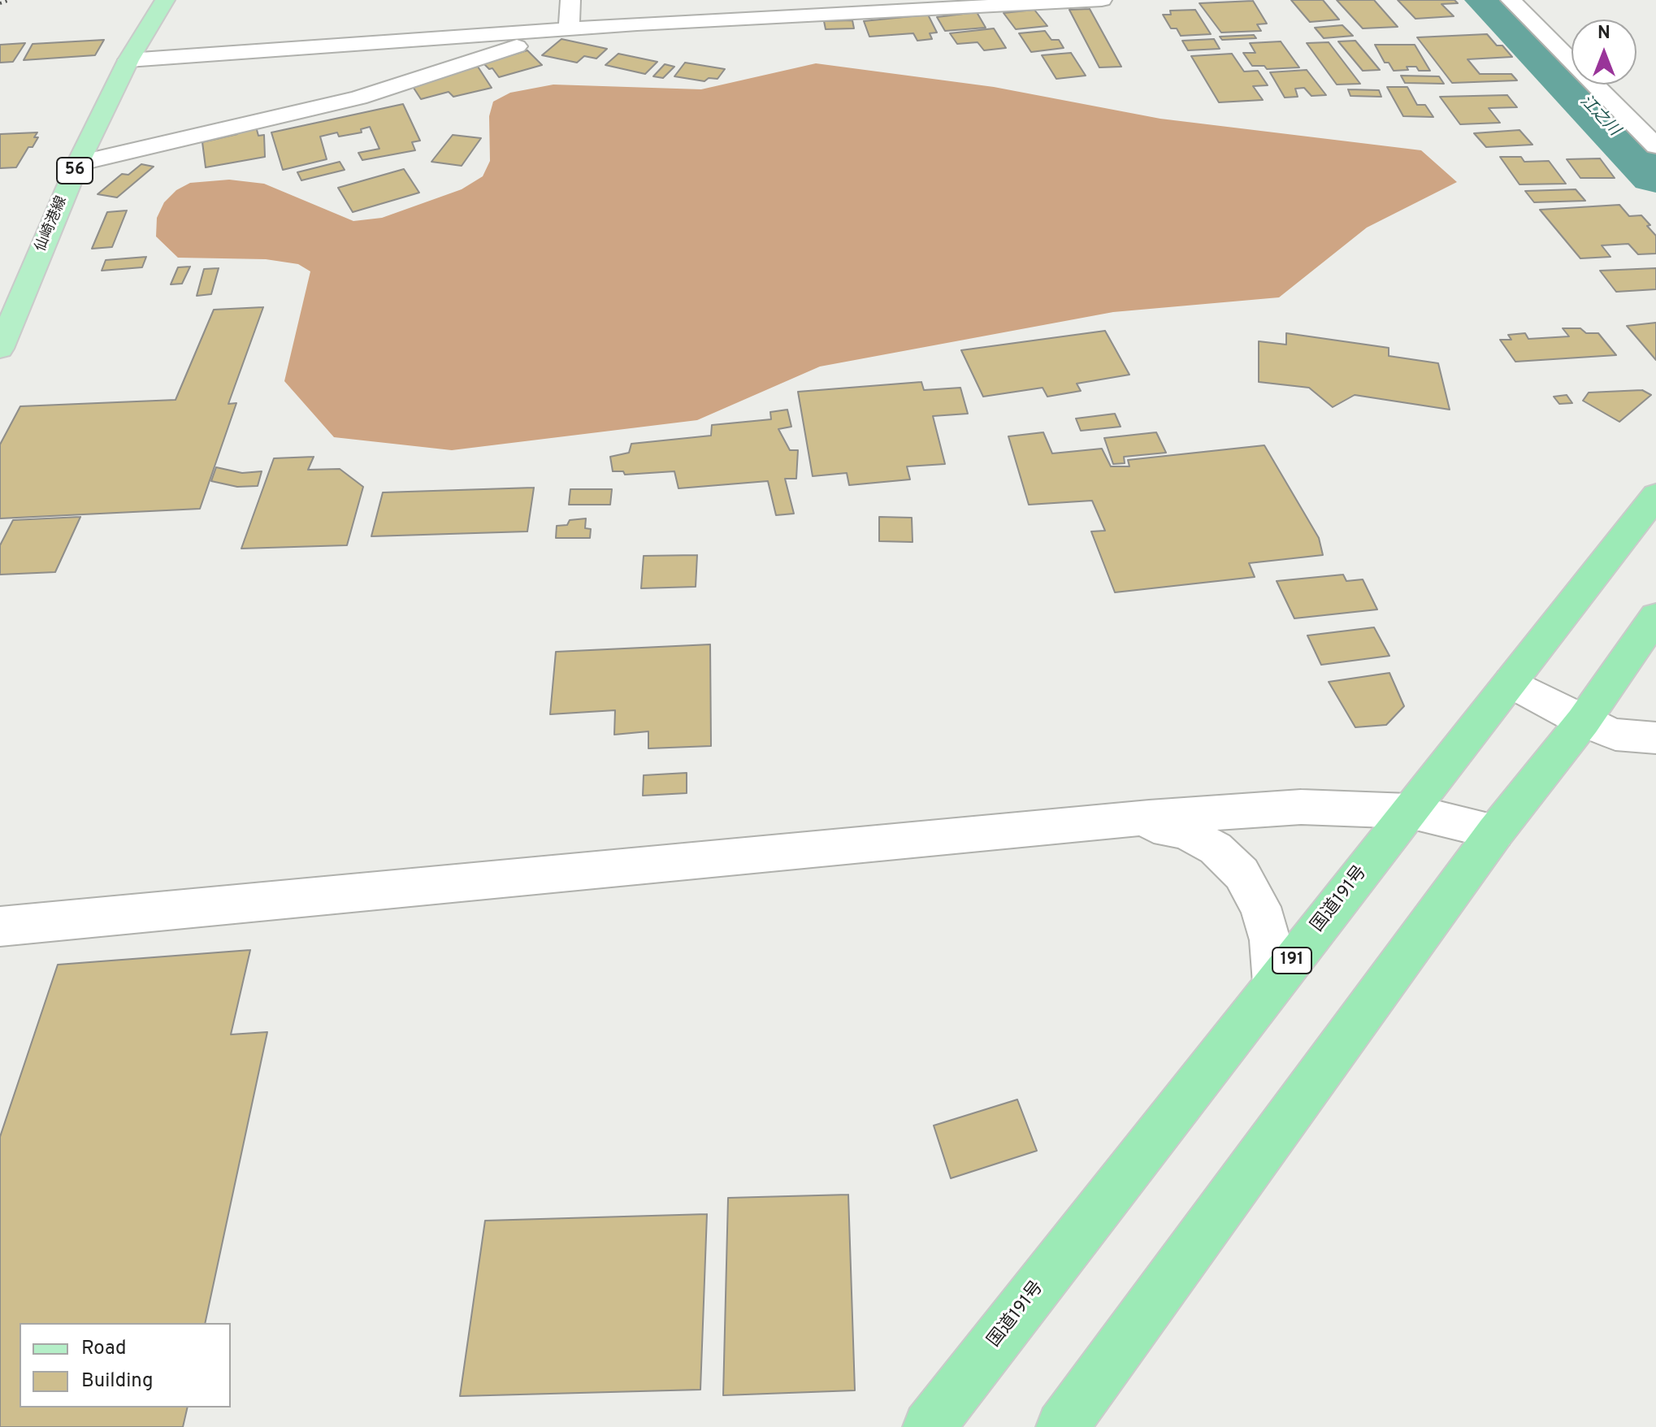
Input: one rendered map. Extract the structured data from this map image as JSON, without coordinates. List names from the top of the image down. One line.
{"streets":{"highway":["国道191号","191"],"main road":["56","仙崎港線"]},"water":["江之川"],"legend":["Road","Building"],"north":"top"}
